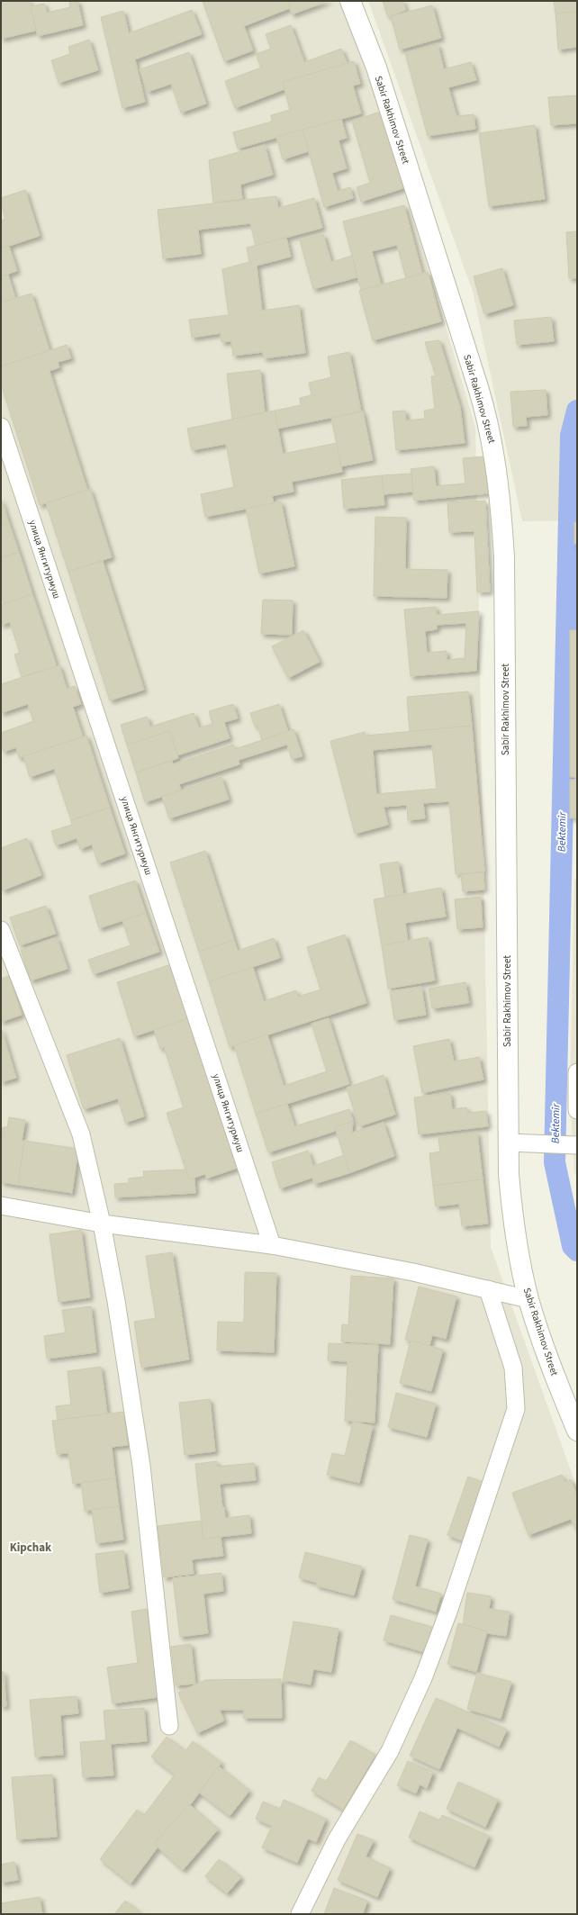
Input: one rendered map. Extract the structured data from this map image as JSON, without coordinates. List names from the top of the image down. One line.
{"streets":{"street":["Sabir Rakhimov Street","улица Янгитурмуш"]},"districts":["Kipchak"],"water":["Bektemir"]}
